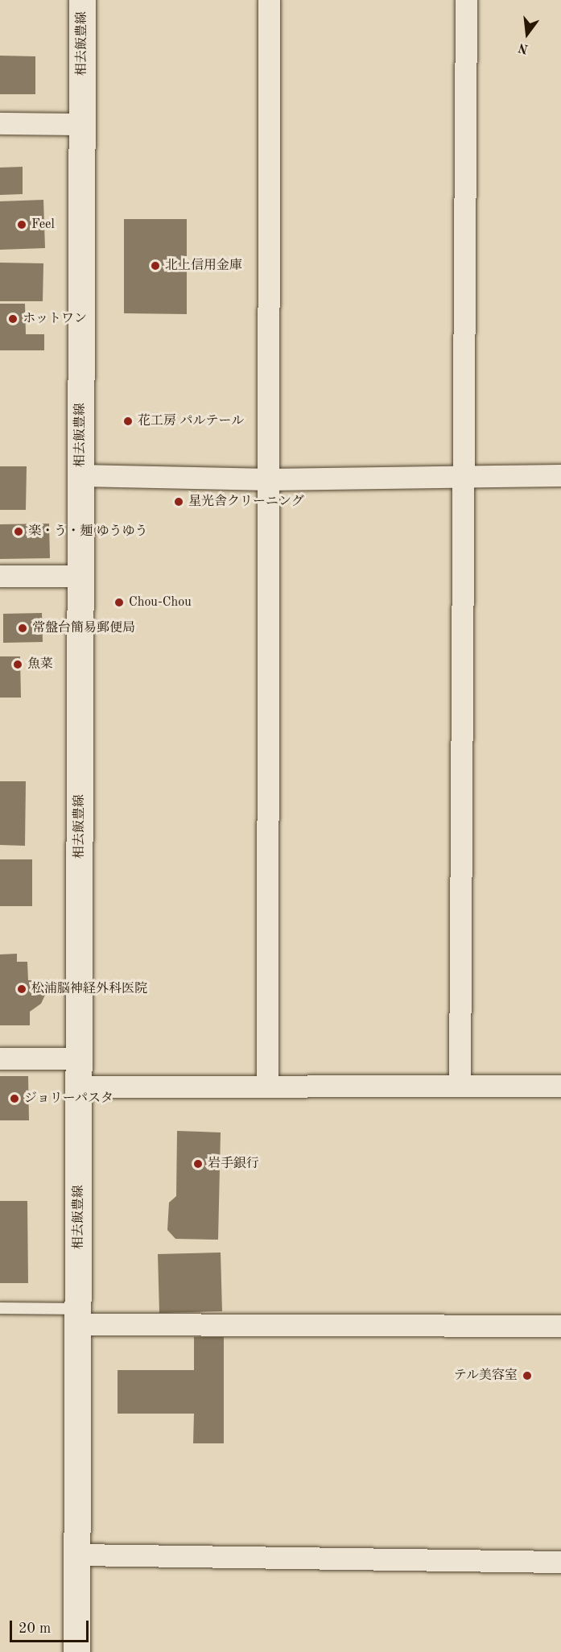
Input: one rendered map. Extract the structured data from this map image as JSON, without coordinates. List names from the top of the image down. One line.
{"streets":{"main road":["相去飯豊線"]},"places":["Feel","北上信用金庫","ホットワン","花工房 パルテール","星光舎クリーニング","楽・う・麺 ゆうゆう","Chou-Chou","常盤台簡易郵便局","魚菜","松浦脳神経外科医院","ジョリーパスタ","岩手銀行","テル美容室"],"scale_bar":"20 m","north":"bottom"}
